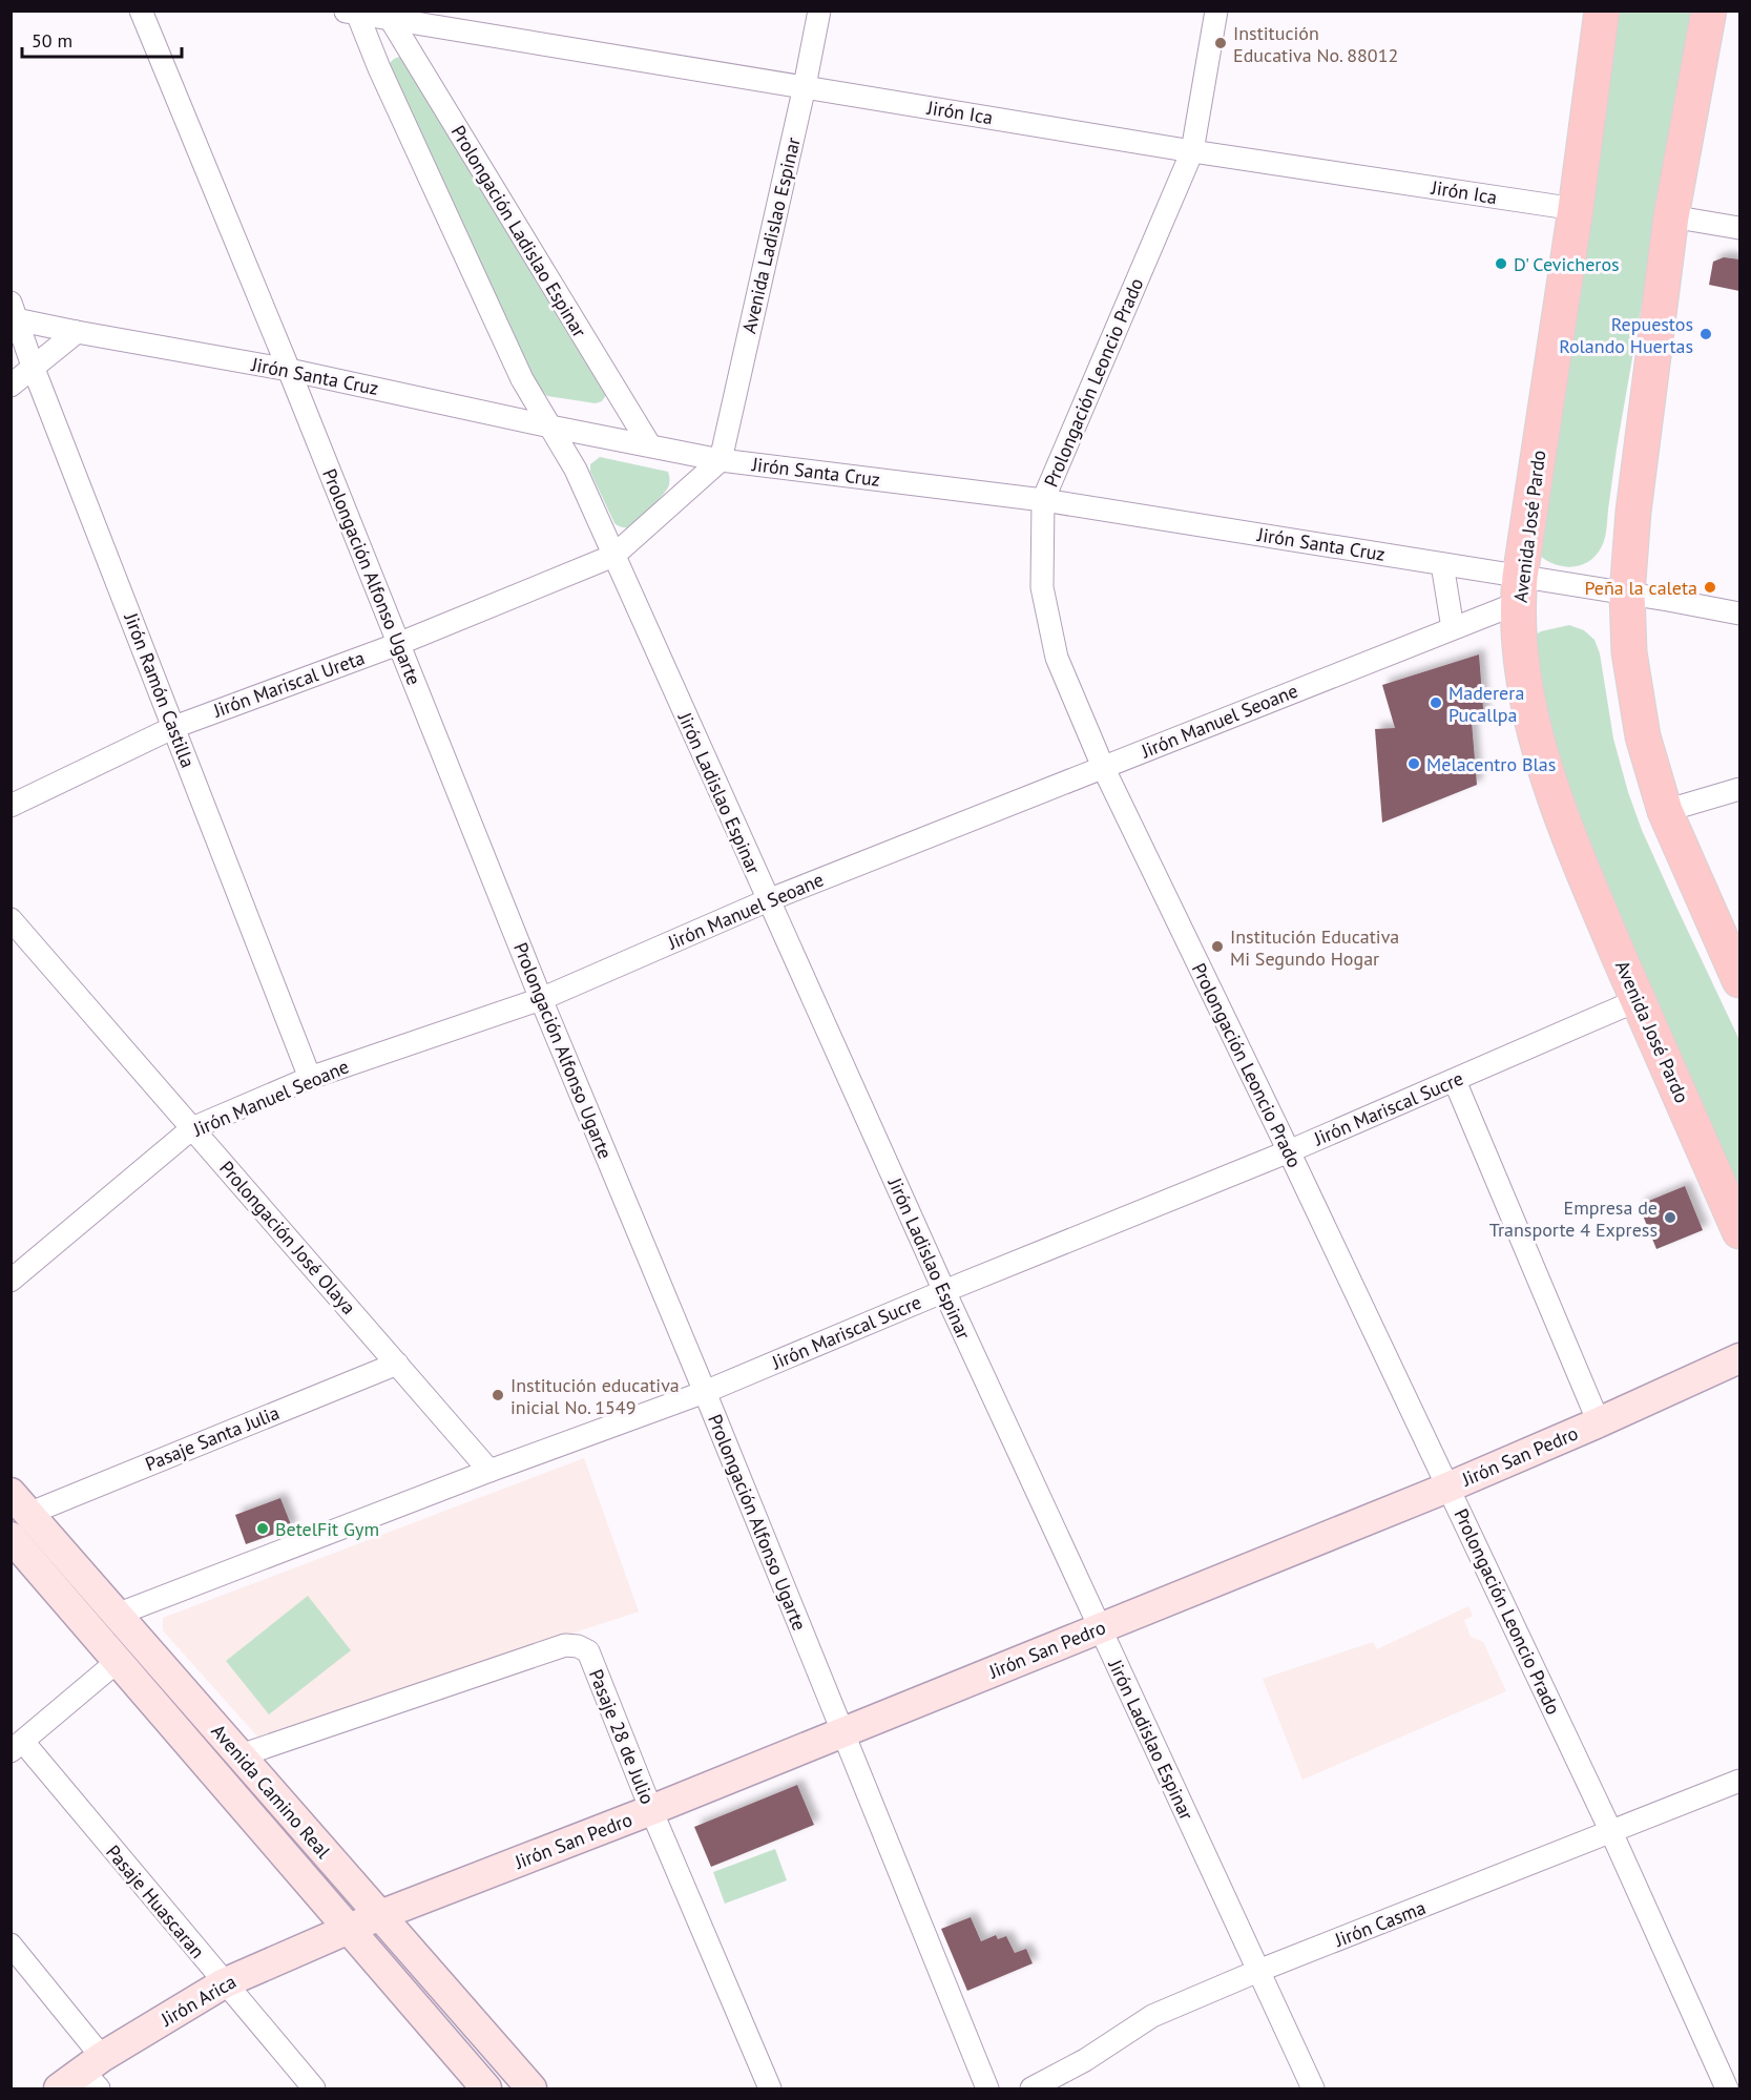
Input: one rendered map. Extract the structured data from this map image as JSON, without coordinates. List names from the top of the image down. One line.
{"streets":{"main road":["Avenida José Pardo","Jirón San Pedro","Avenida Camino Real","Jirón Arica"],"street":["Jirón Ica","Prolongación Ladislao Espinar","Avenida Ladislao Espinar","Jirón Santa Cruz","Prolongación Leoncio Prado","Prolongación Alfonso Ugarte","Jirón Mariscal Ureta","Jirón Ramón Castilla","Jirón Manuel Seoane","Jirón Ladislao Espinar","Jirón Mariscal Sucre","Prolongación José Olaya","Pasaje Santa Julia","Pasaje 28 de Julio","Pasaje Huascaran","Jirón Casma"]},"crossings":[["Jirón Ica","Prolongación Ladislao Espinar"],["Jirón Ica","Avenida Ladislao Espinar"],["Jirón Ica","Prolongación Leoncio Prado"],["Jirón Ica","Avenida José Pardo"],["Prolongación Ladislao Espinar","Jirón Santa Cruz"],["Avenida Ladislao Espinar","Jirón Santa Cruz"],["Avenida Ladislao Espinar","Jirón Mariscal Ureta"],["Jirón Santa Cruz","Prolongación Leoncio Prado"],["Jirón Santa Cruz","Avenida José Pardo"],["Jirón Santa Cruz","Prolongación Alfonso Ugarte"],["Jirón Santa Cruz","Jirón Mariscal Ureta"],["Jirón Santa Cruz","Jirón Ramón Castilla"],["Jirón Santa Cruz","Jirón Manuel Seoane"],["Jirón Santa Cruz","Jirón Ladislao Espinar"],["Prolongación Leoncio Prado","Jirón Manuel Seoane"],["Prolongación Leoncio Prado","Jirón Mariscal Sucre"],["Prolongación Leoncio Prado","Jirón San Pedro"],["Prolongación Leoncio Prado","Jirón Casma"],["Avenida José Pardo","Jirón Manuel Seoane"],["Avenida José Pardo","Jirón Mariscal Sucre"],["Prolongación Alfonso Ugarte","Jirón Mariscal Ureta"],["Prolongación Alfonso Ugarte","Jirón Manuel Seoane"],["Prolongación Alfonso Ugarte","Jirón Mariscal Sucre"],["Prolongación Alfonso Ugarte","Jirón San Pedro"],["Jirón Mariscal Ureta","Jirón Ramón Castilla"],["Jirón Mariscal Ureta","Jirón Ladislao Espinar"],["Jirón Ramón Castilla","Jirón Manuel Seoane"],["Jirón Manuel Seoane","Jirón Ladislao Espinar"],["Jirón Manuel Seoane","Prolongación José Olaya"],["Jirón Ladislao Espinar","Jirón Mariscal Sucre"],["Jirón Ladislao Espinar","Jirón San Pedro"],["Jirón Ladislao Espinar","Jirón Casma"],["Jirón Mariscal Sucre","Prolongación José Olaya"],["Jirón Mariscal Sucre","Avenida Camino Real"],["Prolongación José Olaya","Pasaje Santa Julia"],["Pasaje Santa Julia","Avenida Camino Real"],["Jirón San Pedro","Pasaje 28 de Julio"],["Jirón San Pedro","Avenida Camino Real"],["Jirón San Pedro","Jirón Arica"],["Pasaje 28 de Julio","Avenida Camino Real"],["Avenida Camino Real","Jirón Arica"],["Pasaje Huascaran","Jirón Arica"]],"places":["Institución Educativa No. 88012","D' Cevicheros","Repuestos Rolando Huertas","Peña la caleta","Maderera Pucallpa","Melacentro Blas","Institución Educativa Mi Segundo Hogar","Empresa de Transporte 4 Express","Institución educativa inicial No. 1549","BetelFit Gym"],"scale_bar":"50 m"}
